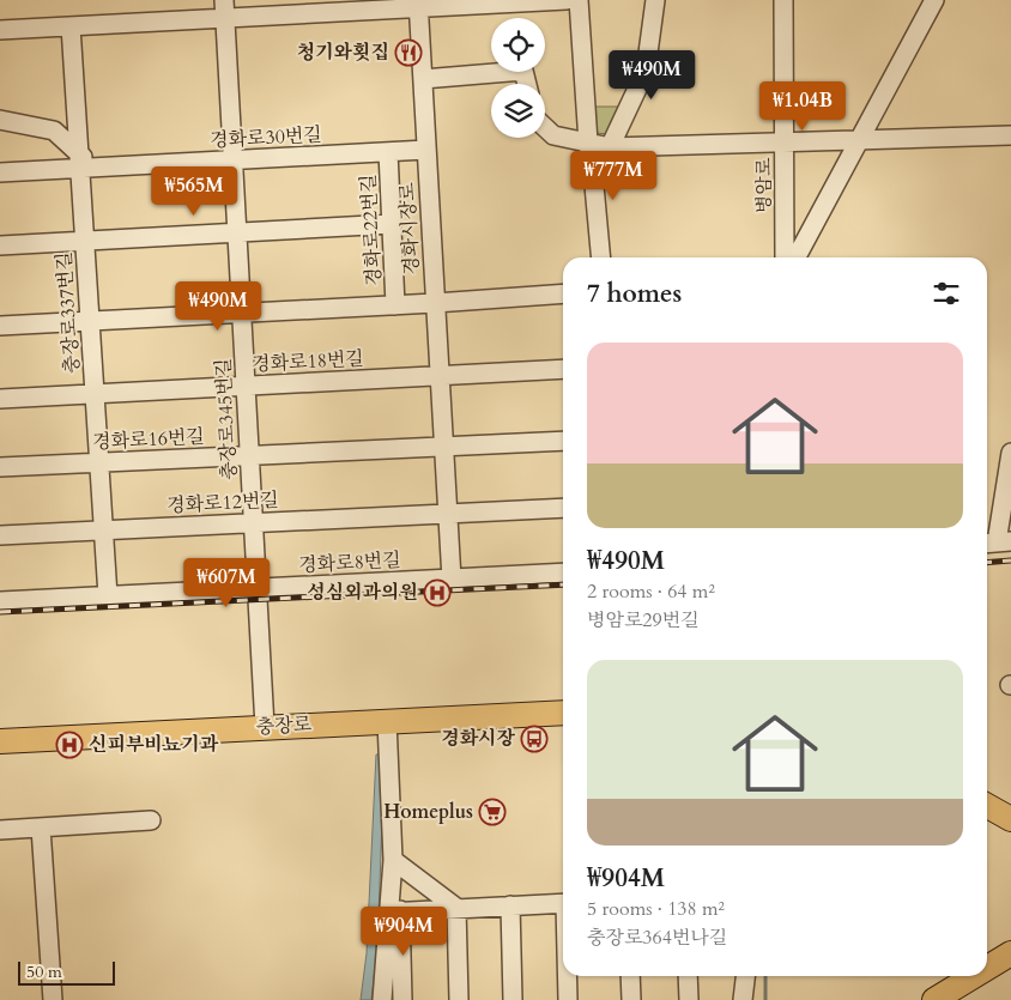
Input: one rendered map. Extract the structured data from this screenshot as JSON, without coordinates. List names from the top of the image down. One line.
{"streets":{"main road":["충장로"],"street":["경화로30번길","병암로","경화시장로","경화로22번길","충장로337번길","경화로18번길","충장로345번길","경화로16번길","경화로12번길","경화로8번길"]},"crossings":[["경화로30번길","경화시장로"],["경화로30번길","경화로22번길"],["경화로30번길","충장로337번길"],["경화로30번길","충장로345번길"],["경화시장로","경화로22번길"],["경화시장로","경화로18번길"],["경화시장로","경화로16번길"],["경화시장로","경화로12번길"],["경화시장로","경화로8번길"],["경화로22번길","충장로337번길"],["경화로22번길","충장로345번길"],["충장로337번길","경화로18번길"],["충장로337번길","경화로16번길"],["충장로337번길","경화로12번길"],["충장로337번길","경화로8번길"],["경화로18번길","충장로345번길"],["충장로345번길","경화로16번길"],["충장로345번길","경화로12번길"],["충장로345번길","경화로8번길"],["충장로345번길","충장로"]],"places":{"restaurant":["청기와횟집"],"hospital":["성심외과의원","신피부비뇨기과"],"bus stop":["경화시장"],"supermarket":["Homeplus"]},"scale_bar":"50 m","page":{"price":["₩490M","₩1.04B","₩777M","₩565M","₩490M","₩607M","₩904M"],"heading":"7 homes","list":[{"name":"₩490M","note":"2 rooms · 64 m² · 병암로29번길"},{"name":"₩904M","note":"5 rooms · 138 m² · 충장로364번나길"}],"scale":"50 m"}}
